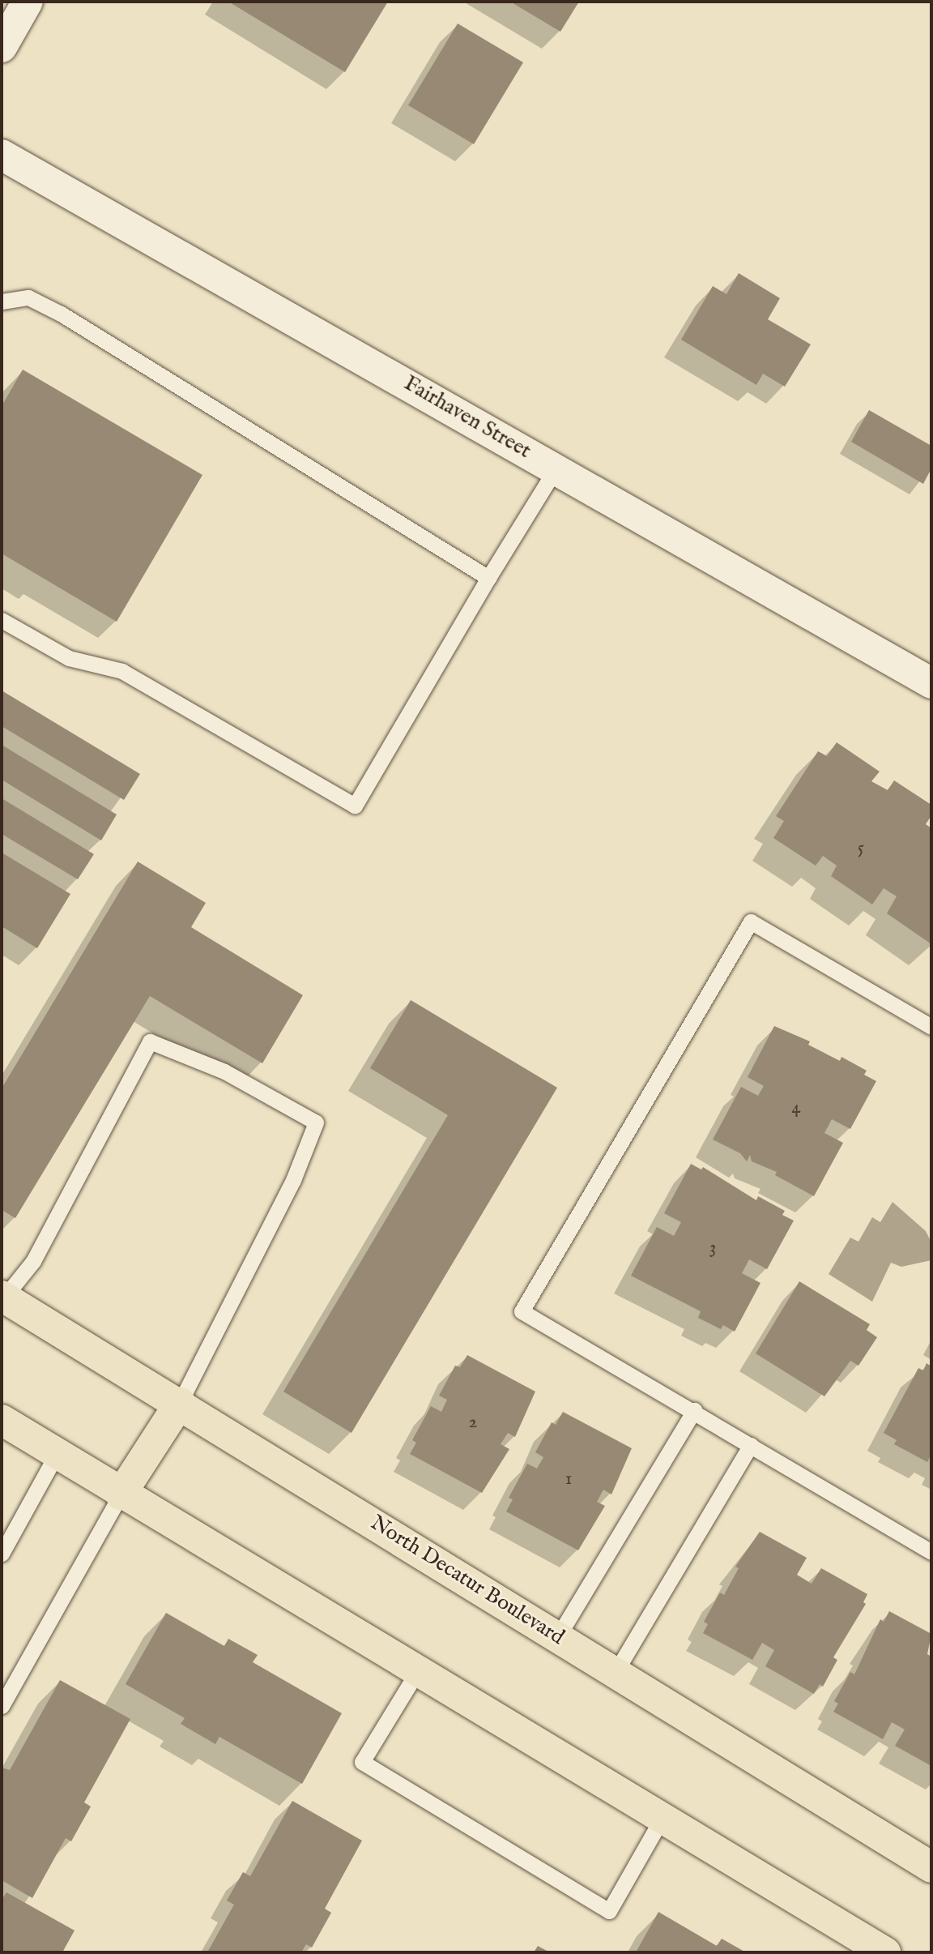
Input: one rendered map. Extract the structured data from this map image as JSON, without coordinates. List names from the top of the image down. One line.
{"streets":{"main road":["North Decatur Boulevard"],"street":["Fairhaven Street"]},"house_numbers":["5","4","3","2","1"]}
